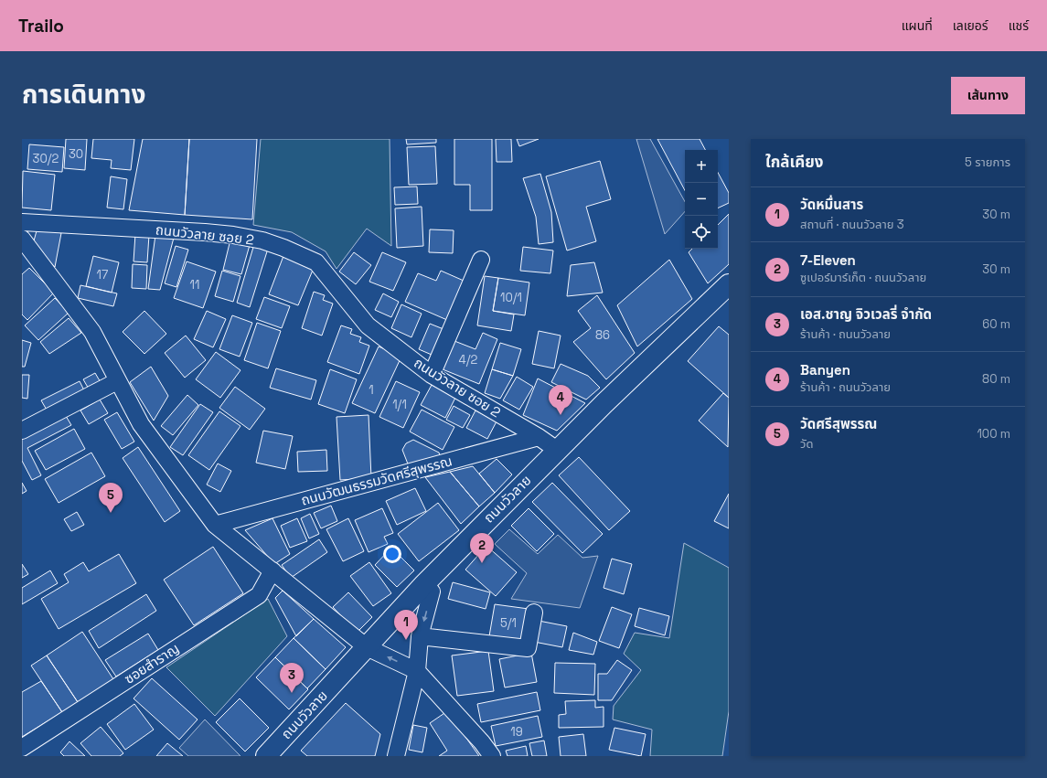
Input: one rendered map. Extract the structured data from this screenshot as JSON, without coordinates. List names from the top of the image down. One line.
{"streets":{"street":["ถนนวัวลาย ซอย 2","ถนนวัฒนธรรมวัดศรีสุพรรณ","ถนนวัวลาย","ซอยสำราญ"]},"crossings":[["ถนนวัวลาย ซอย 2","ถนนวัฒนธรรมวัดศรีสุพรรณ"],["ถนนวัวลาย ซอย 2","ถนนวัวลาย"]],"house_numbers":["30","30/2","17","11","10/1","86","4/2","1","1/1","5/1","19"],"page":{"header":"Trailo","nav":["แผนที่","เลเยอร์","แชร์"],"title":"การเดินทาง","buttons":"เส้นทาง","heading":["ใกล้เคียง","5 รายการ"],"map_buttons":["+","−"],"list":[{"mark":"1","name":"วัดหมื่นสาร","note":"สถานที่ · ถนนวัวลาย 3","value":"30 m"},{"mark":"2","name":"7-Eleven","note":"ซูเปอร์มาร์เก็ต · ถนนวัวลาย","value":"30 m"},{"mark":"3","name":"เอส.ชาญ จิวเวลรี่ จำกัด","note":"ร้านค้า · ถนนวัวลาย","value":"60 m"},{"mark":"4","name":"Banyen","note":"ร้านค้า · ถนนวัวลาย","value":"80 m"},{"mark":"5","name":"วัดศรีสุพรรณ","note":"วัด","value":"100 m"}],"pins":["4","5","2","1","3"]}}
